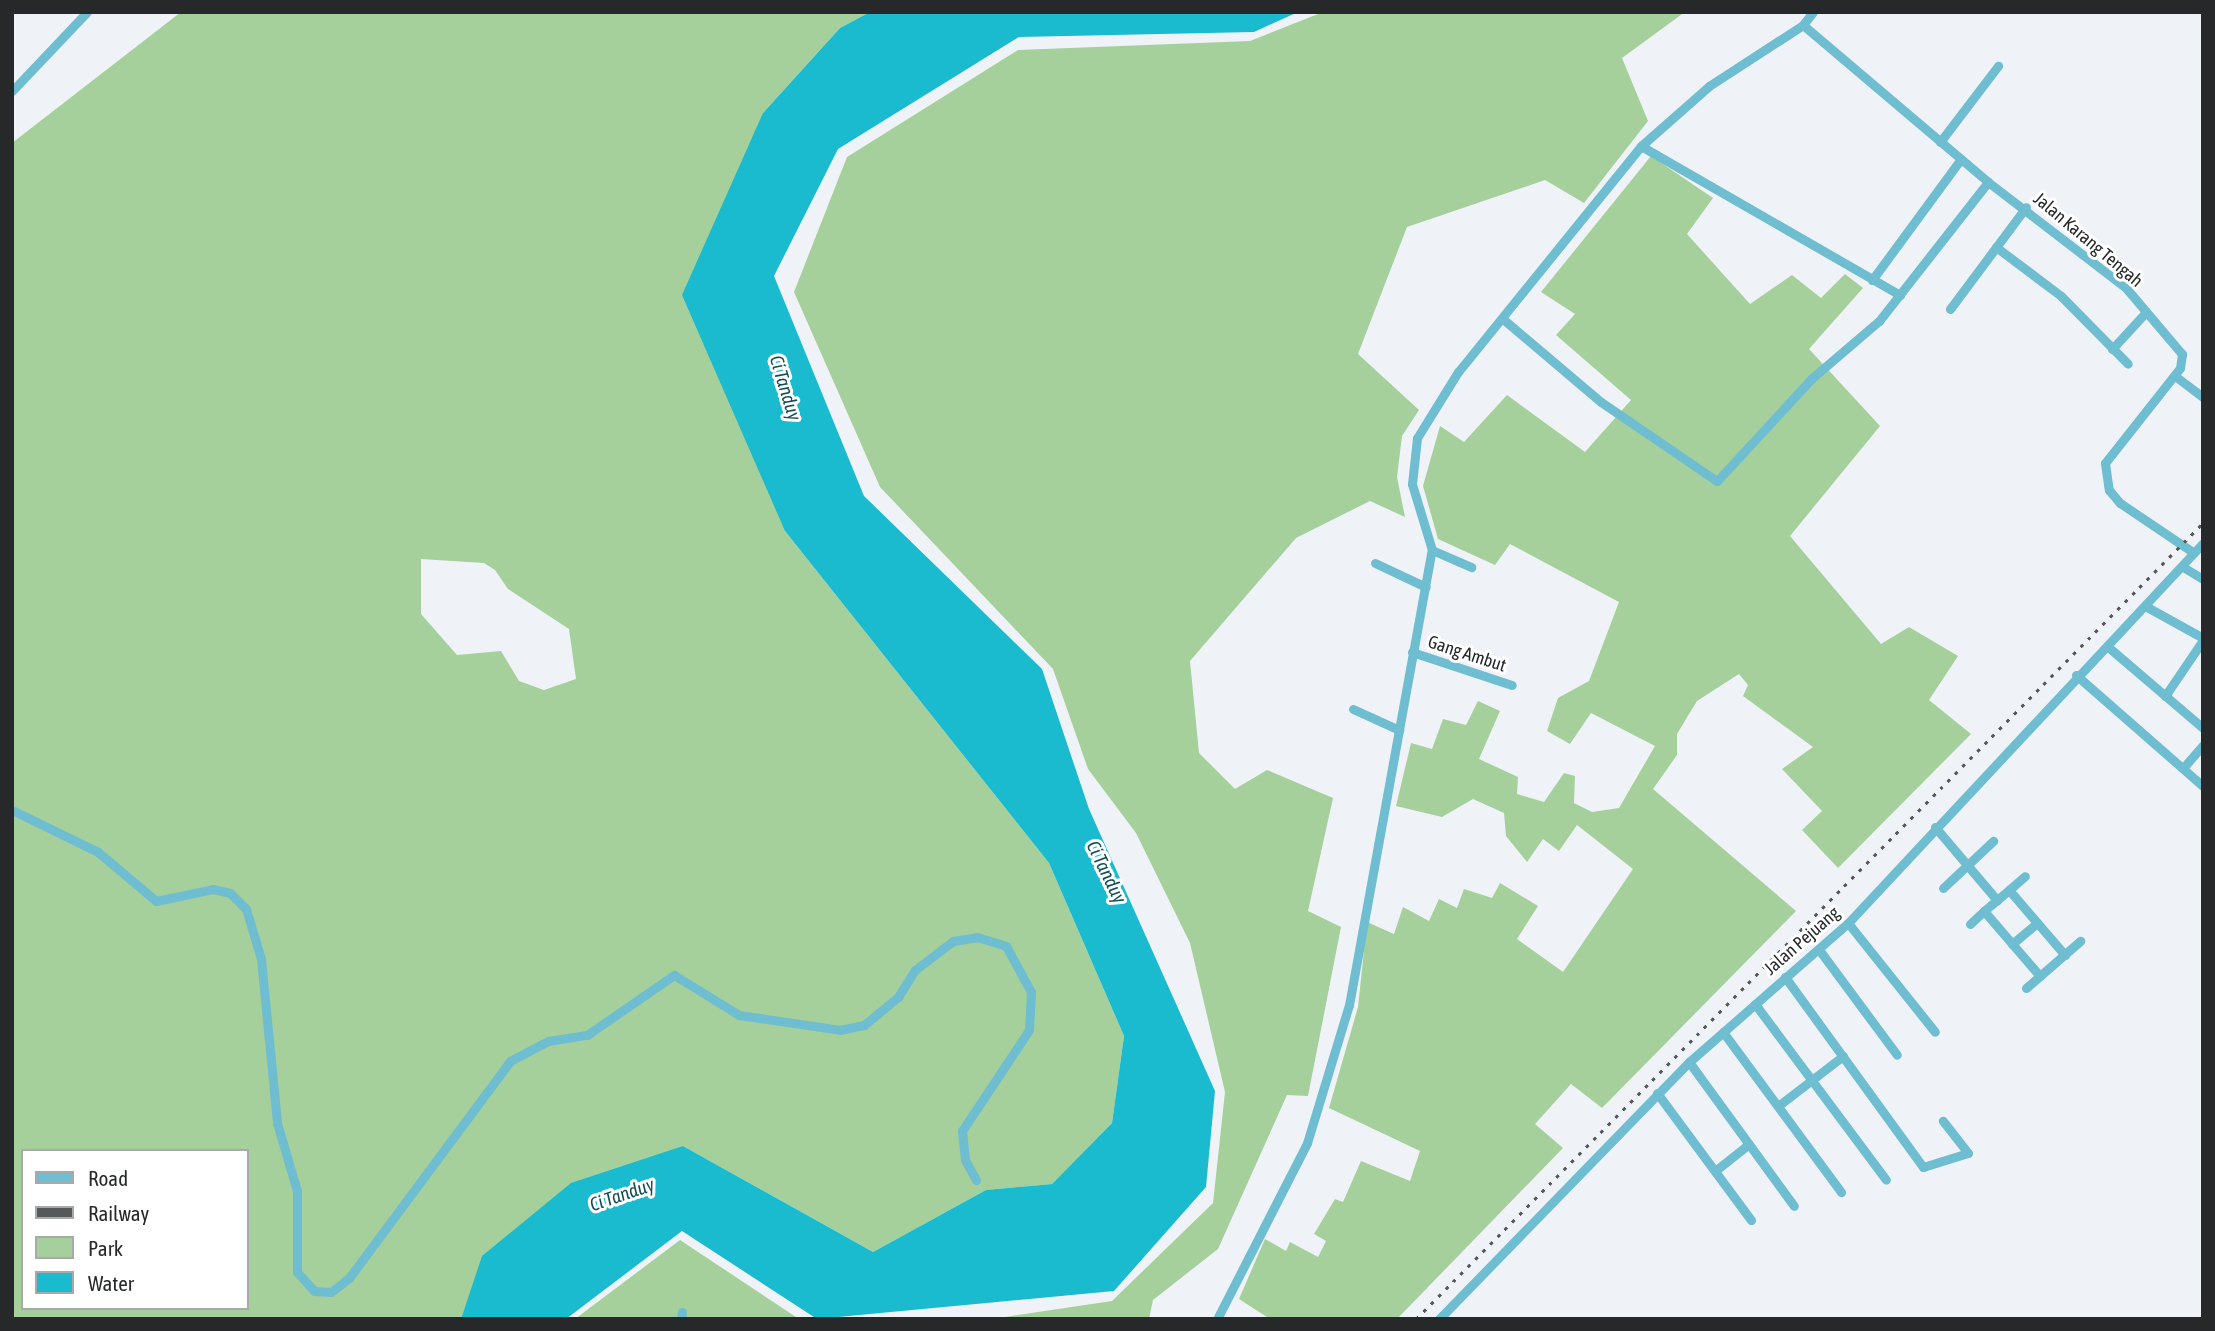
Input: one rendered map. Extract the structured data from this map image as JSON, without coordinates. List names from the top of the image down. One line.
{"streets":{"street":["Jalan Karang Tengah","Gang Ambut","Jalan Pejuang"]},"water":["Ci Tanduy"],"legend":["Road","Railway","Park","Water"]}
